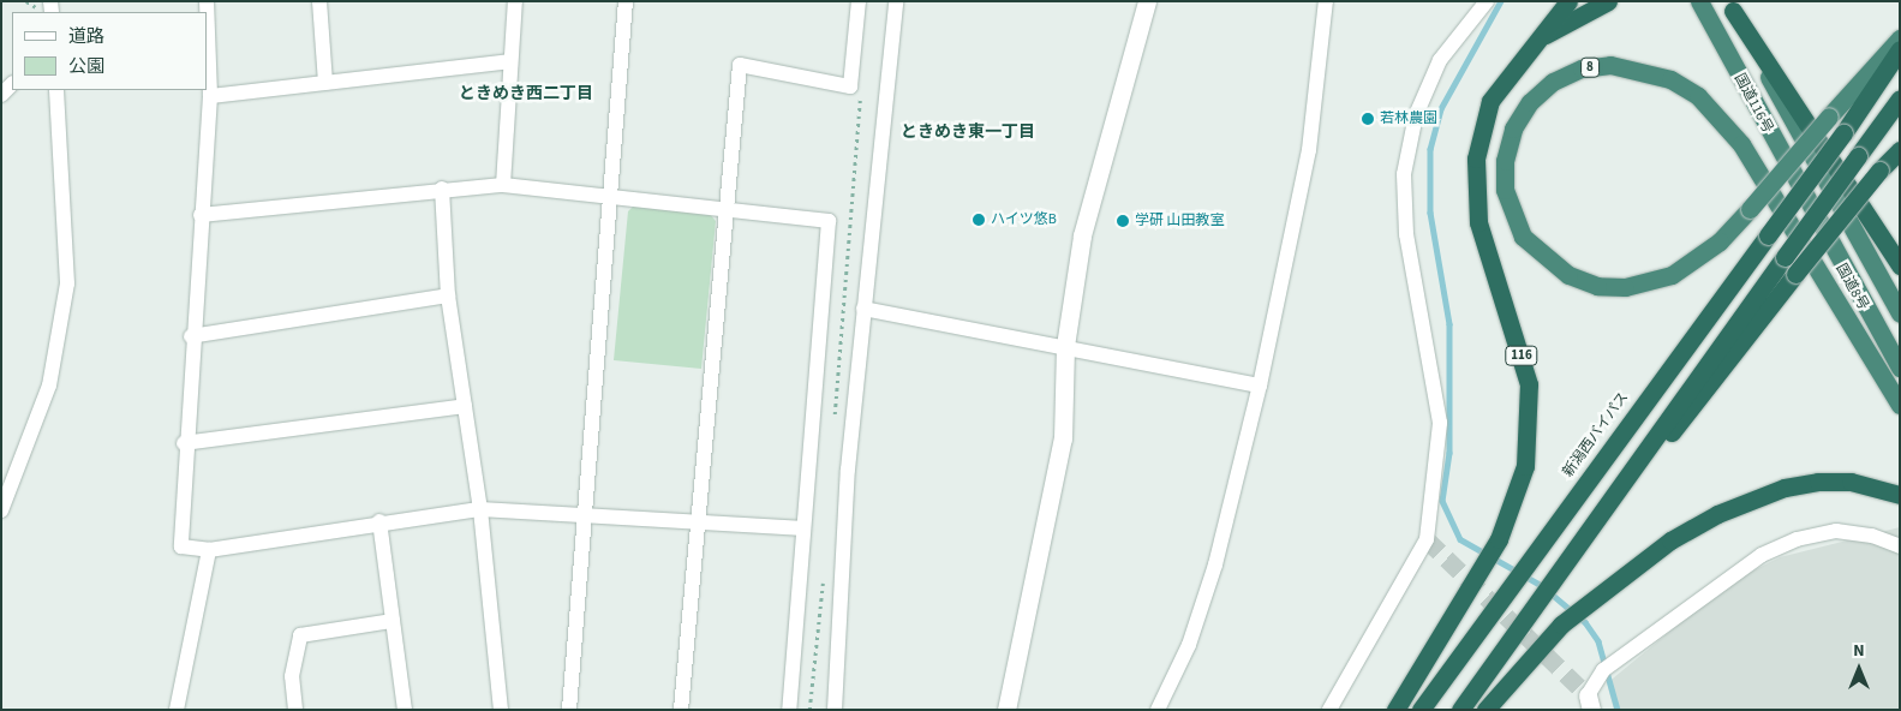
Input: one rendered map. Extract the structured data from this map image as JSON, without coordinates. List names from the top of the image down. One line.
{"streets":{"highway":["8","国道116号","国道8号","116","新潟西バイパス"]},"crossings":[["国道116号","国道8号"]],"districts":["ときめき西二丁目","ときめき東一丁目"],"places":["若林農園","ハイツ悠B","学研 山田教室"],"legend":["道路","公園"],"north":"top"}
